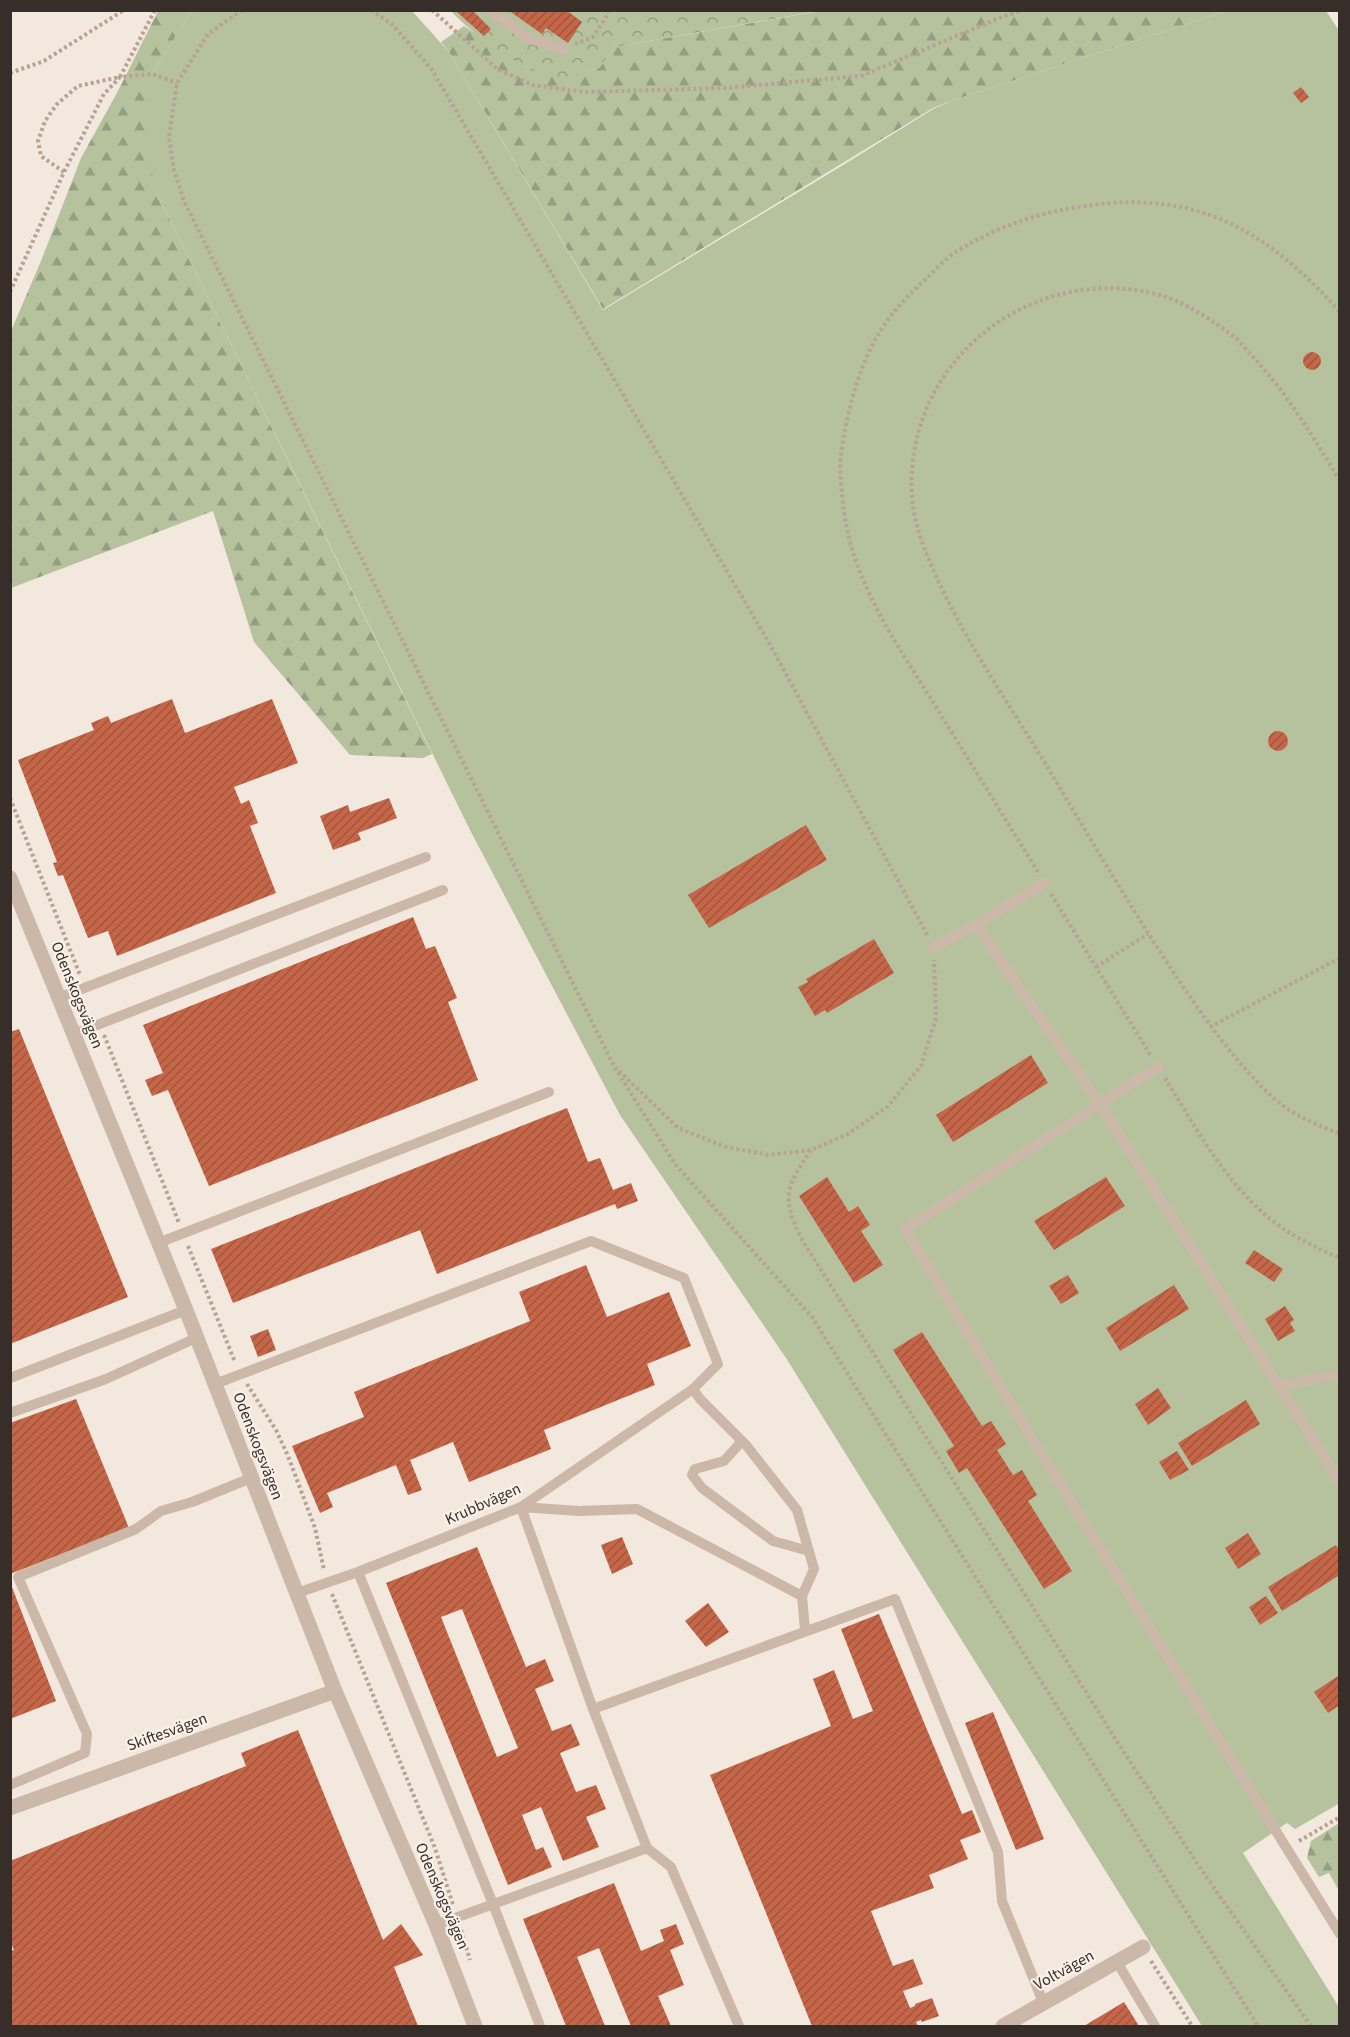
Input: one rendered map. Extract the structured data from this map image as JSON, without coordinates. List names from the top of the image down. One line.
{"streets":{"street":["Odenskogsvägen","Skiftesvägen","Voltvägen"],"lane":["Krubbvägen"]},"crossings":[["Odenskogsvägen","Krubbvägen"],["Odenskogsvägen","Skiftesvägen"]]}
